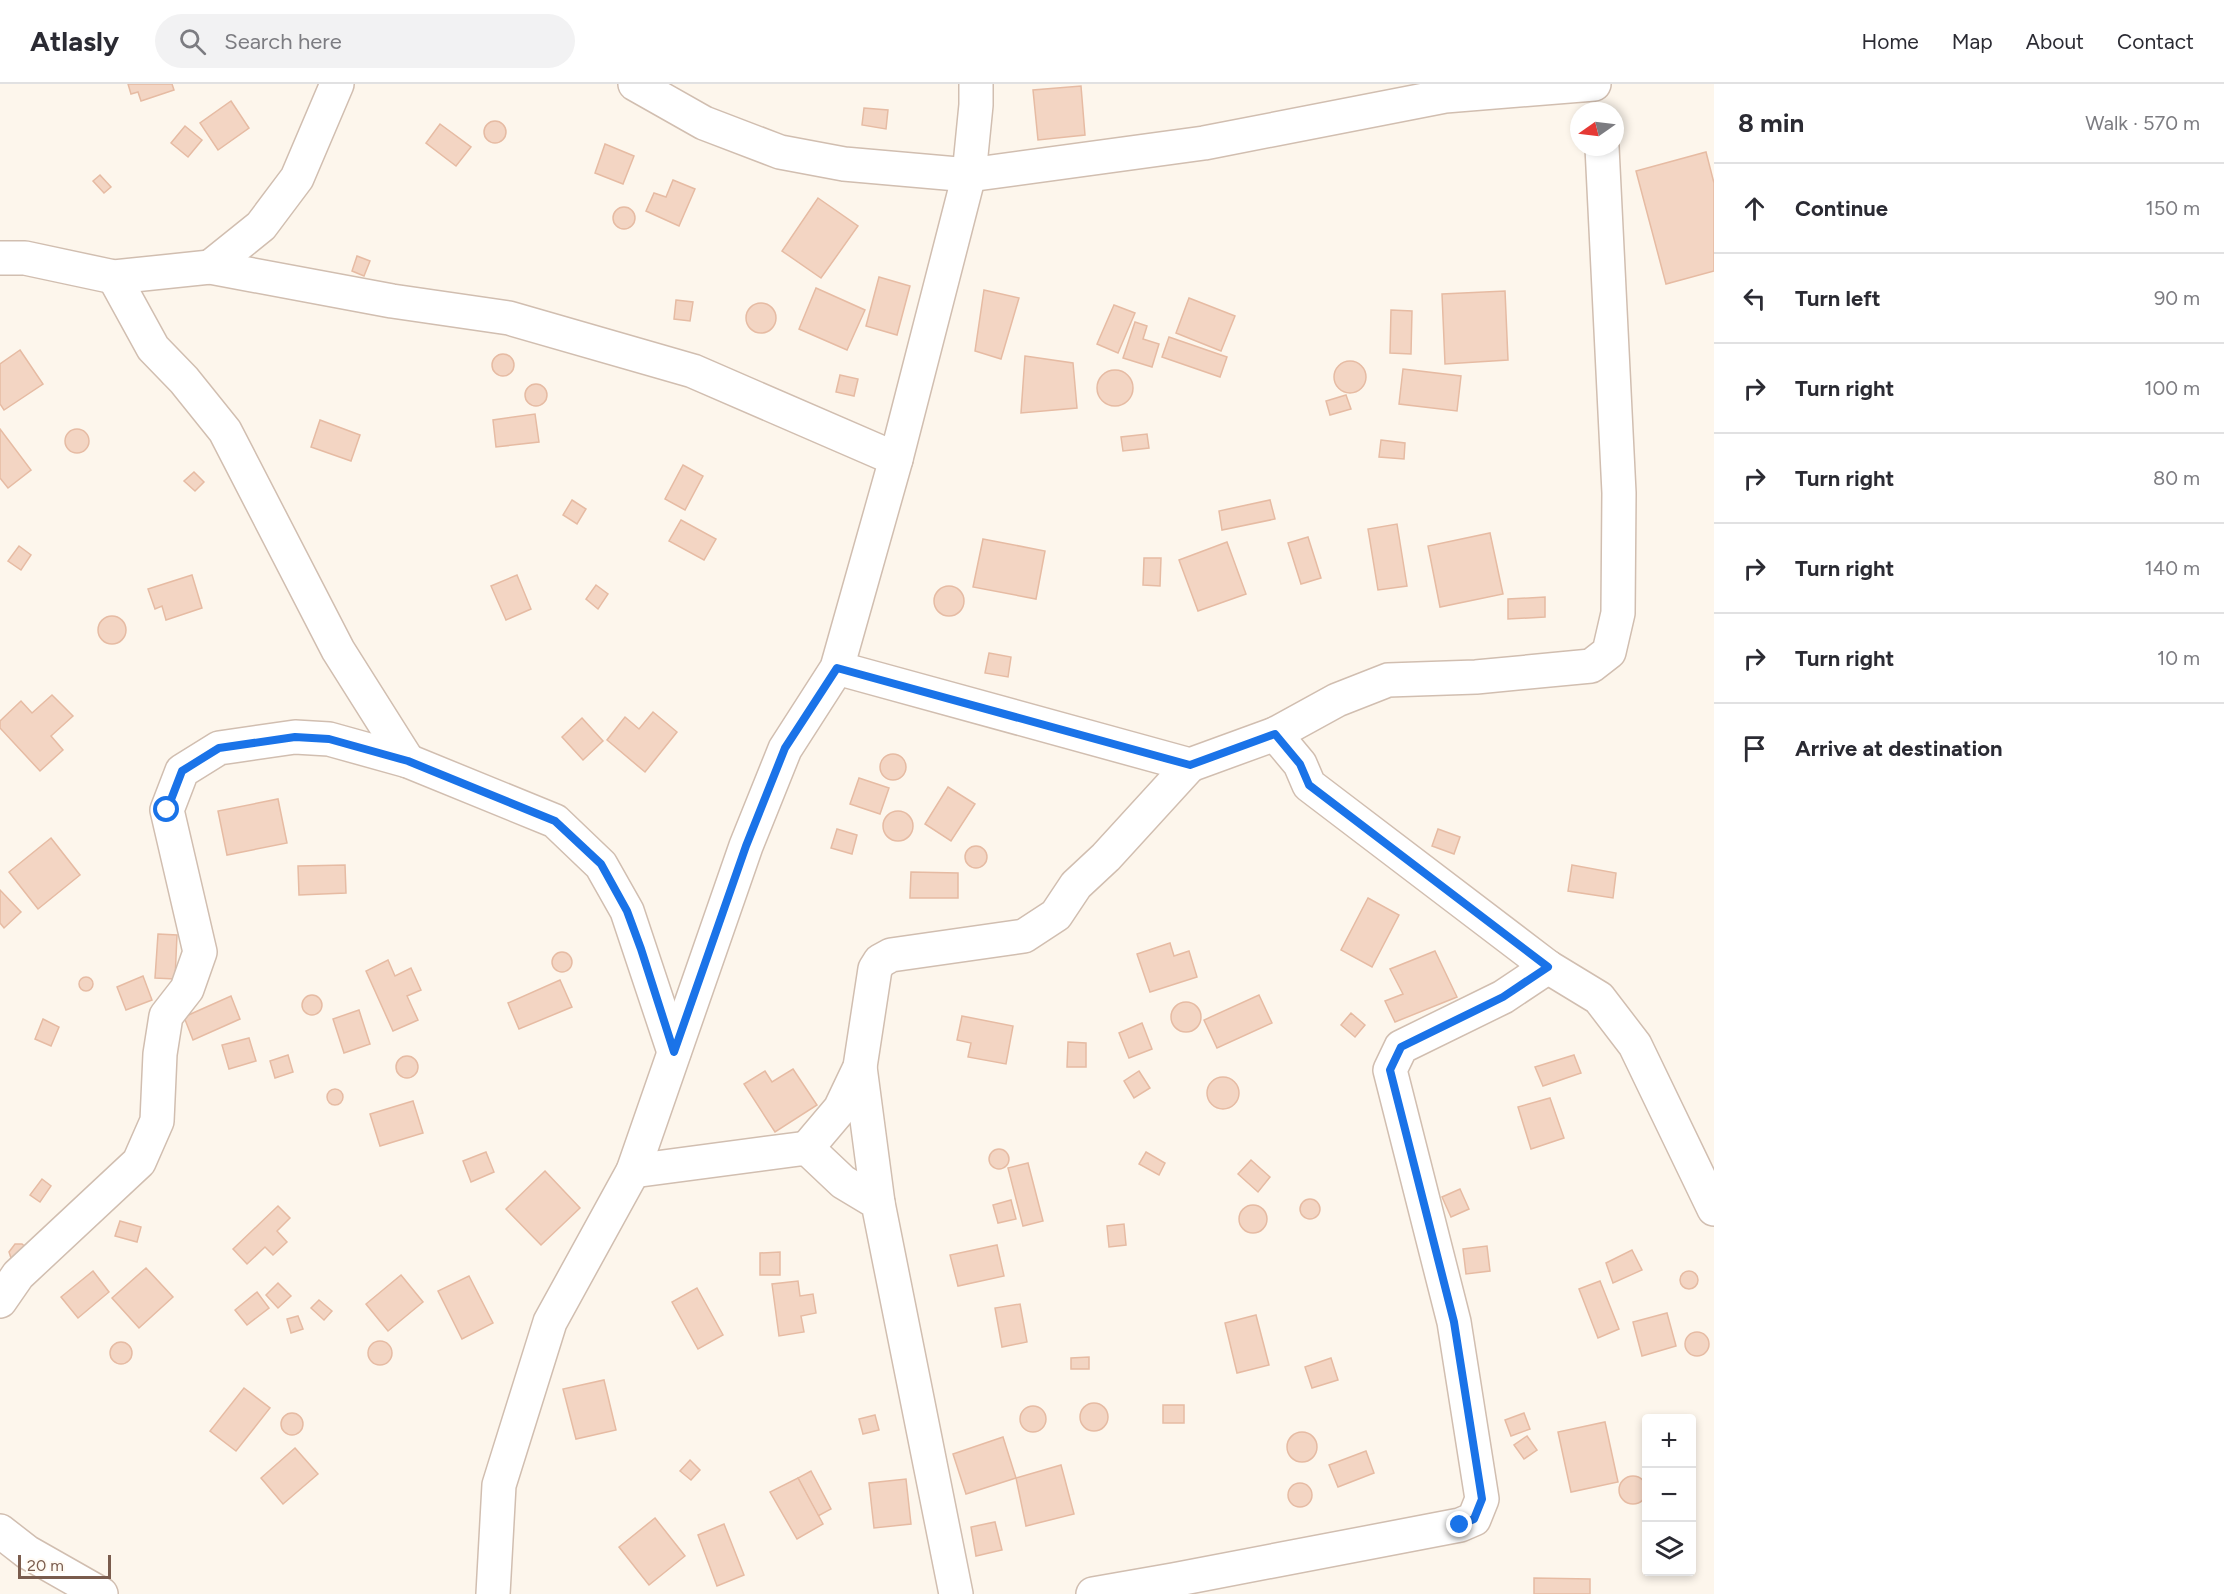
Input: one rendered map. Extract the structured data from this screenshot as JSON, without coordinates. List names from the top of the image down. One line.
{"scale_bar":"20 m","north":"left","page":{"header":"Atlasly","search":"Search here","nav":["Home","Map","About","Contact"],"heading":["8 min","Walk · 570 m"],"list":[["Continue","150 m"],["Turn left","90 m"],["Turn right","100 m"],["Turn right","80 m"],["Turn right","140 m"],["Turn right","10 m"],"Arrive at destination"],"map_buttons":["+","−"],"scale":"20 m"}}
